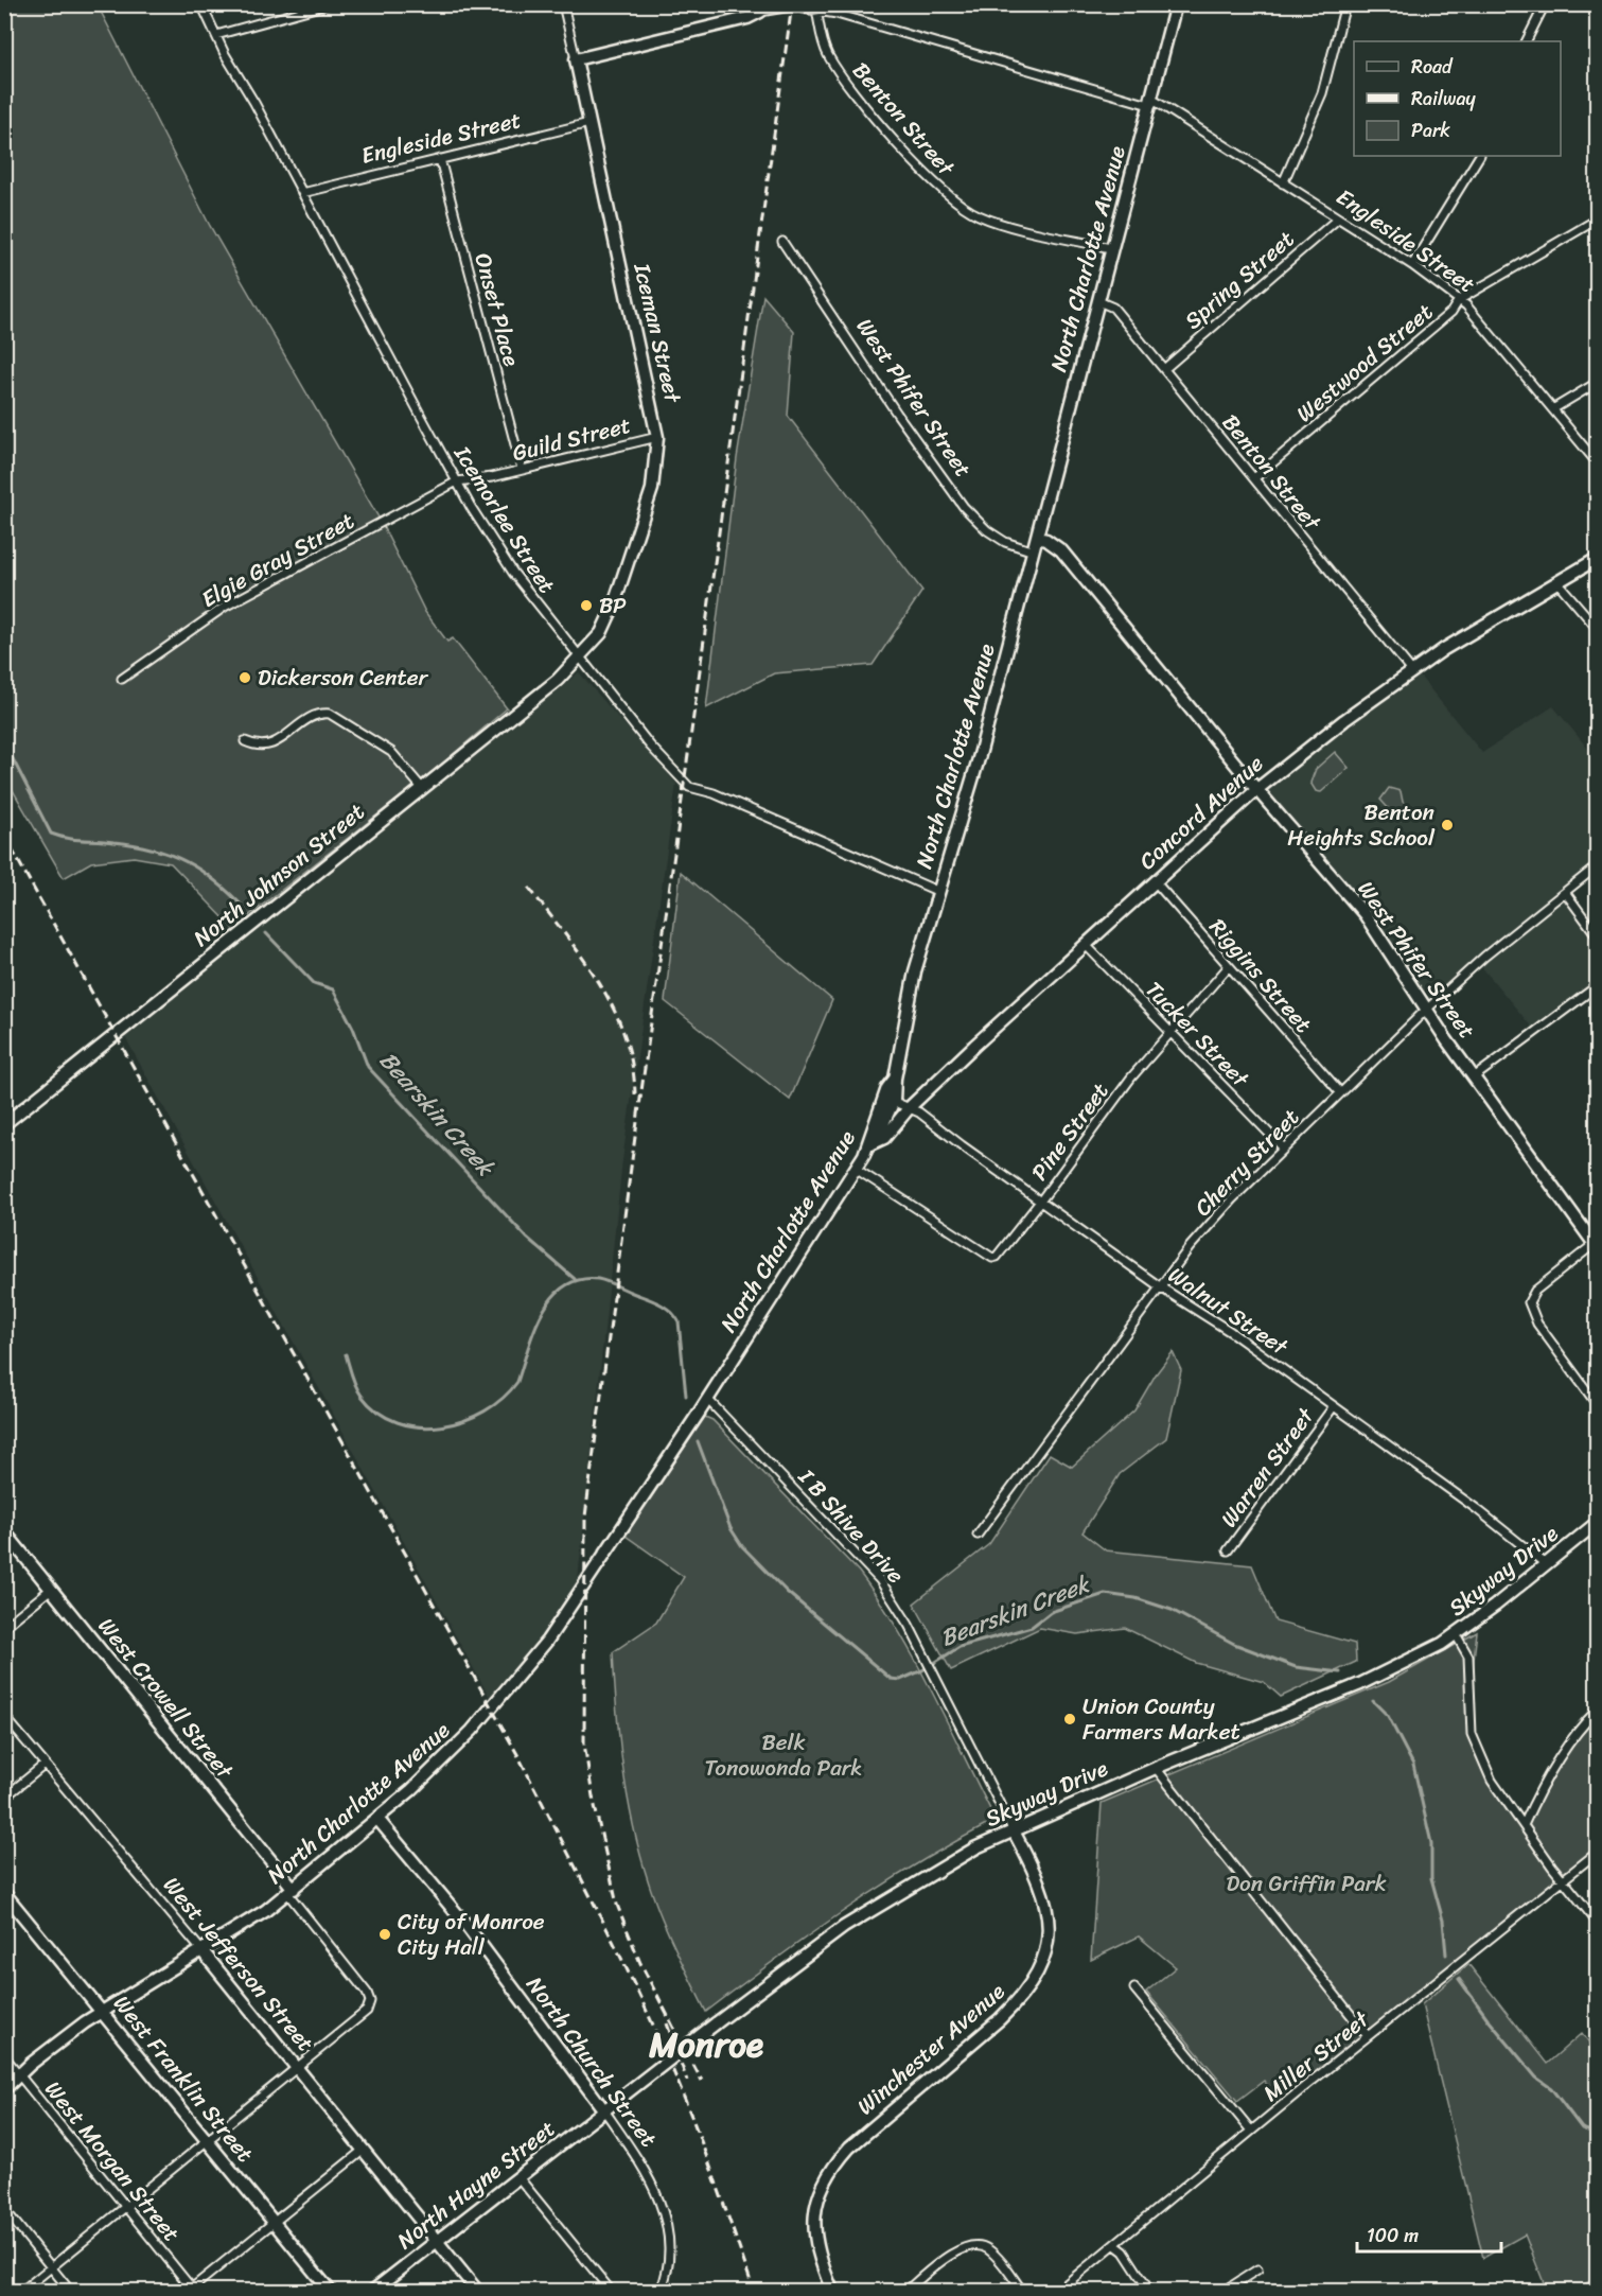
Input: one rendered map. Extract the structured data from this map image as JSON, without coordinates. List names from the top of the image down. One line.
{"streets":{"main road":["Engleside Street","North Charlotte Avenue","Iceman Street","West Phifer Street","Concord Avenue","North Johnson Street","Skyway Drive","West Crowell Street","West Jefferson Street","Winchester Avenue","North Church Street","West Franklin Street","North Hayne Street"],"street":["Benton Street","Spring Street","Onset Place","Westwood Street","Guild Street","Icemorlee Street","Elgie Gray Street","Riggins Street","Tucker Street","Pine Street","Cherry Street","Walnut Street","Warren Street","I B Shive Drive","Miller Street","West Morgan Street"]},"crossings":[["Benton Street","Engleside Street"],["Benton Street","North Charlotte Avenue"],["Benton Street","Spring Street"],["Benton Street","Westwood Street"],["Benton Street","Concord Avenue"],["Engleside Street","North Charlotte Avenue"],["Engleside Street","Spring Street"],["Engleside Street","Onset Place"],["Engleside Street","Iceman Street"],["Engleside Street","Westwood Street"],["Engleside Street","Icemorlee Street"],["North Charlotte Avenue","West Phifer Street"],["North Charlotte Avenue","Icemorlee Street"],["North Charlotte Avenue","Concord Avenue"],["North Charlotte Avenue","Pine Street"],["North Charlotte Avenue","Walnut Street"],["North Charlotte Avenue","I B Shive Drive"],["North Charlotte Avenue","West Crowell Street"],["North Charlotte Avenue","West Jefferson Street"],["North Charlotte Avenue","North Church Street"],["North Charlotte Avenue","West Franklin Street"],["North Charlotte Avenue","West Morgan Street"],["Onset Place","Guild Street"],["Iceman Street","Guild Street"],["Iceman Street","Icemorlee Street"],["Iceman Street","North Johnson Street"],["West Phifer Street","Concord Avenue"],["West Phifer Street","Cherry Street"],["Guild Street","Icemorlee Street"],["Guild Street","Elgie Gray Street"],["Icemorlee Street","Elgie Gray Street"],["Icemorlee Street","North Johnson Street"],["Concord Avenue","Riggins Street"],["Concord Avenue","Tucker Street"],["Concord Avenue","Walnut Street"],["Riggins Street","Pine Street"],["Riggins Street","Cherry Street"],["Tucker Street","Pine Street"],["Tucker Street","Cherry Street"],["Pine Street","Walnut Street"],["Cherry Street","Walnut Street"],["Walnut Street","Warren Street"],["Walnut Street","Skyway Drive"],["I B Shive Drive","Skyway Drive"],["I B Shive Drive","Winchester Avenue"],["Skyway Drive","Winchester Avenue"],["Skyway Drive","North Church Street"],["Skyway Drive","North Hayne Street"],["West Crowell Street","West Jefferson Street"],["West Jefferson Street","North Hayne Street"],["North Church Street","North Hayne Street"]],"districts":["Monroe"],"water":["Bearskin Creek"],"parks":["Belk Tonowonda Park","Don Griffin Park"],"places":["BP","Dickerson Center","Benton Heights School","Union County Farmers Market","City of Monroe City Hall"],"legend":["Road","Railway","Park"],"scale_bar":"100 m"}
